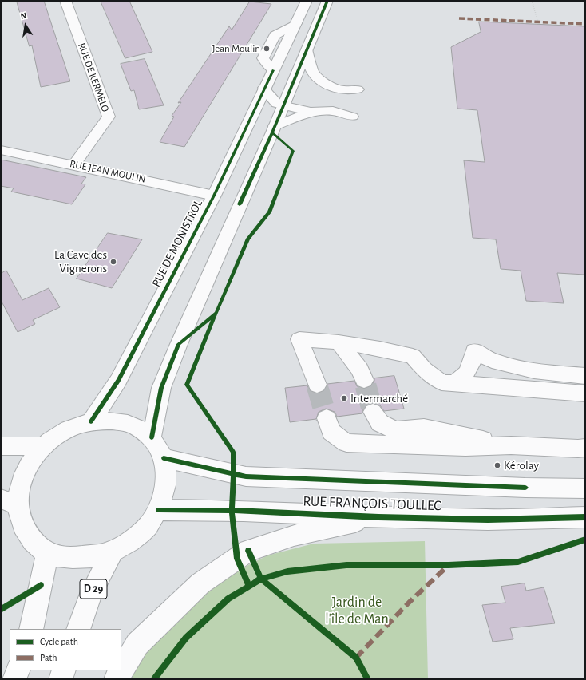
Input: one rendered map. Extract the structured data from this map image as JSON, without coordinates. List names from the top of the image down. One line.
{"streets":{"main road":["RUE DE KERMELO","RUE JEAN MOULIN","RUE DE MONISTROL","RUE FRANÇOIS TOULLEC","D 29"]},"crossings":[["RUE DE KERMELO","RUE JEAN MOULIN"],["RUE JEAN MOULIN","RUE DE MONISTROL"]],"parks":["Jardin de l'île de Man"],"places":["Jean Moulin","La Cave des Vignerons","Intermarché","Kérolay"],"legend":["Cycle path","Path"],"north":"top"}
